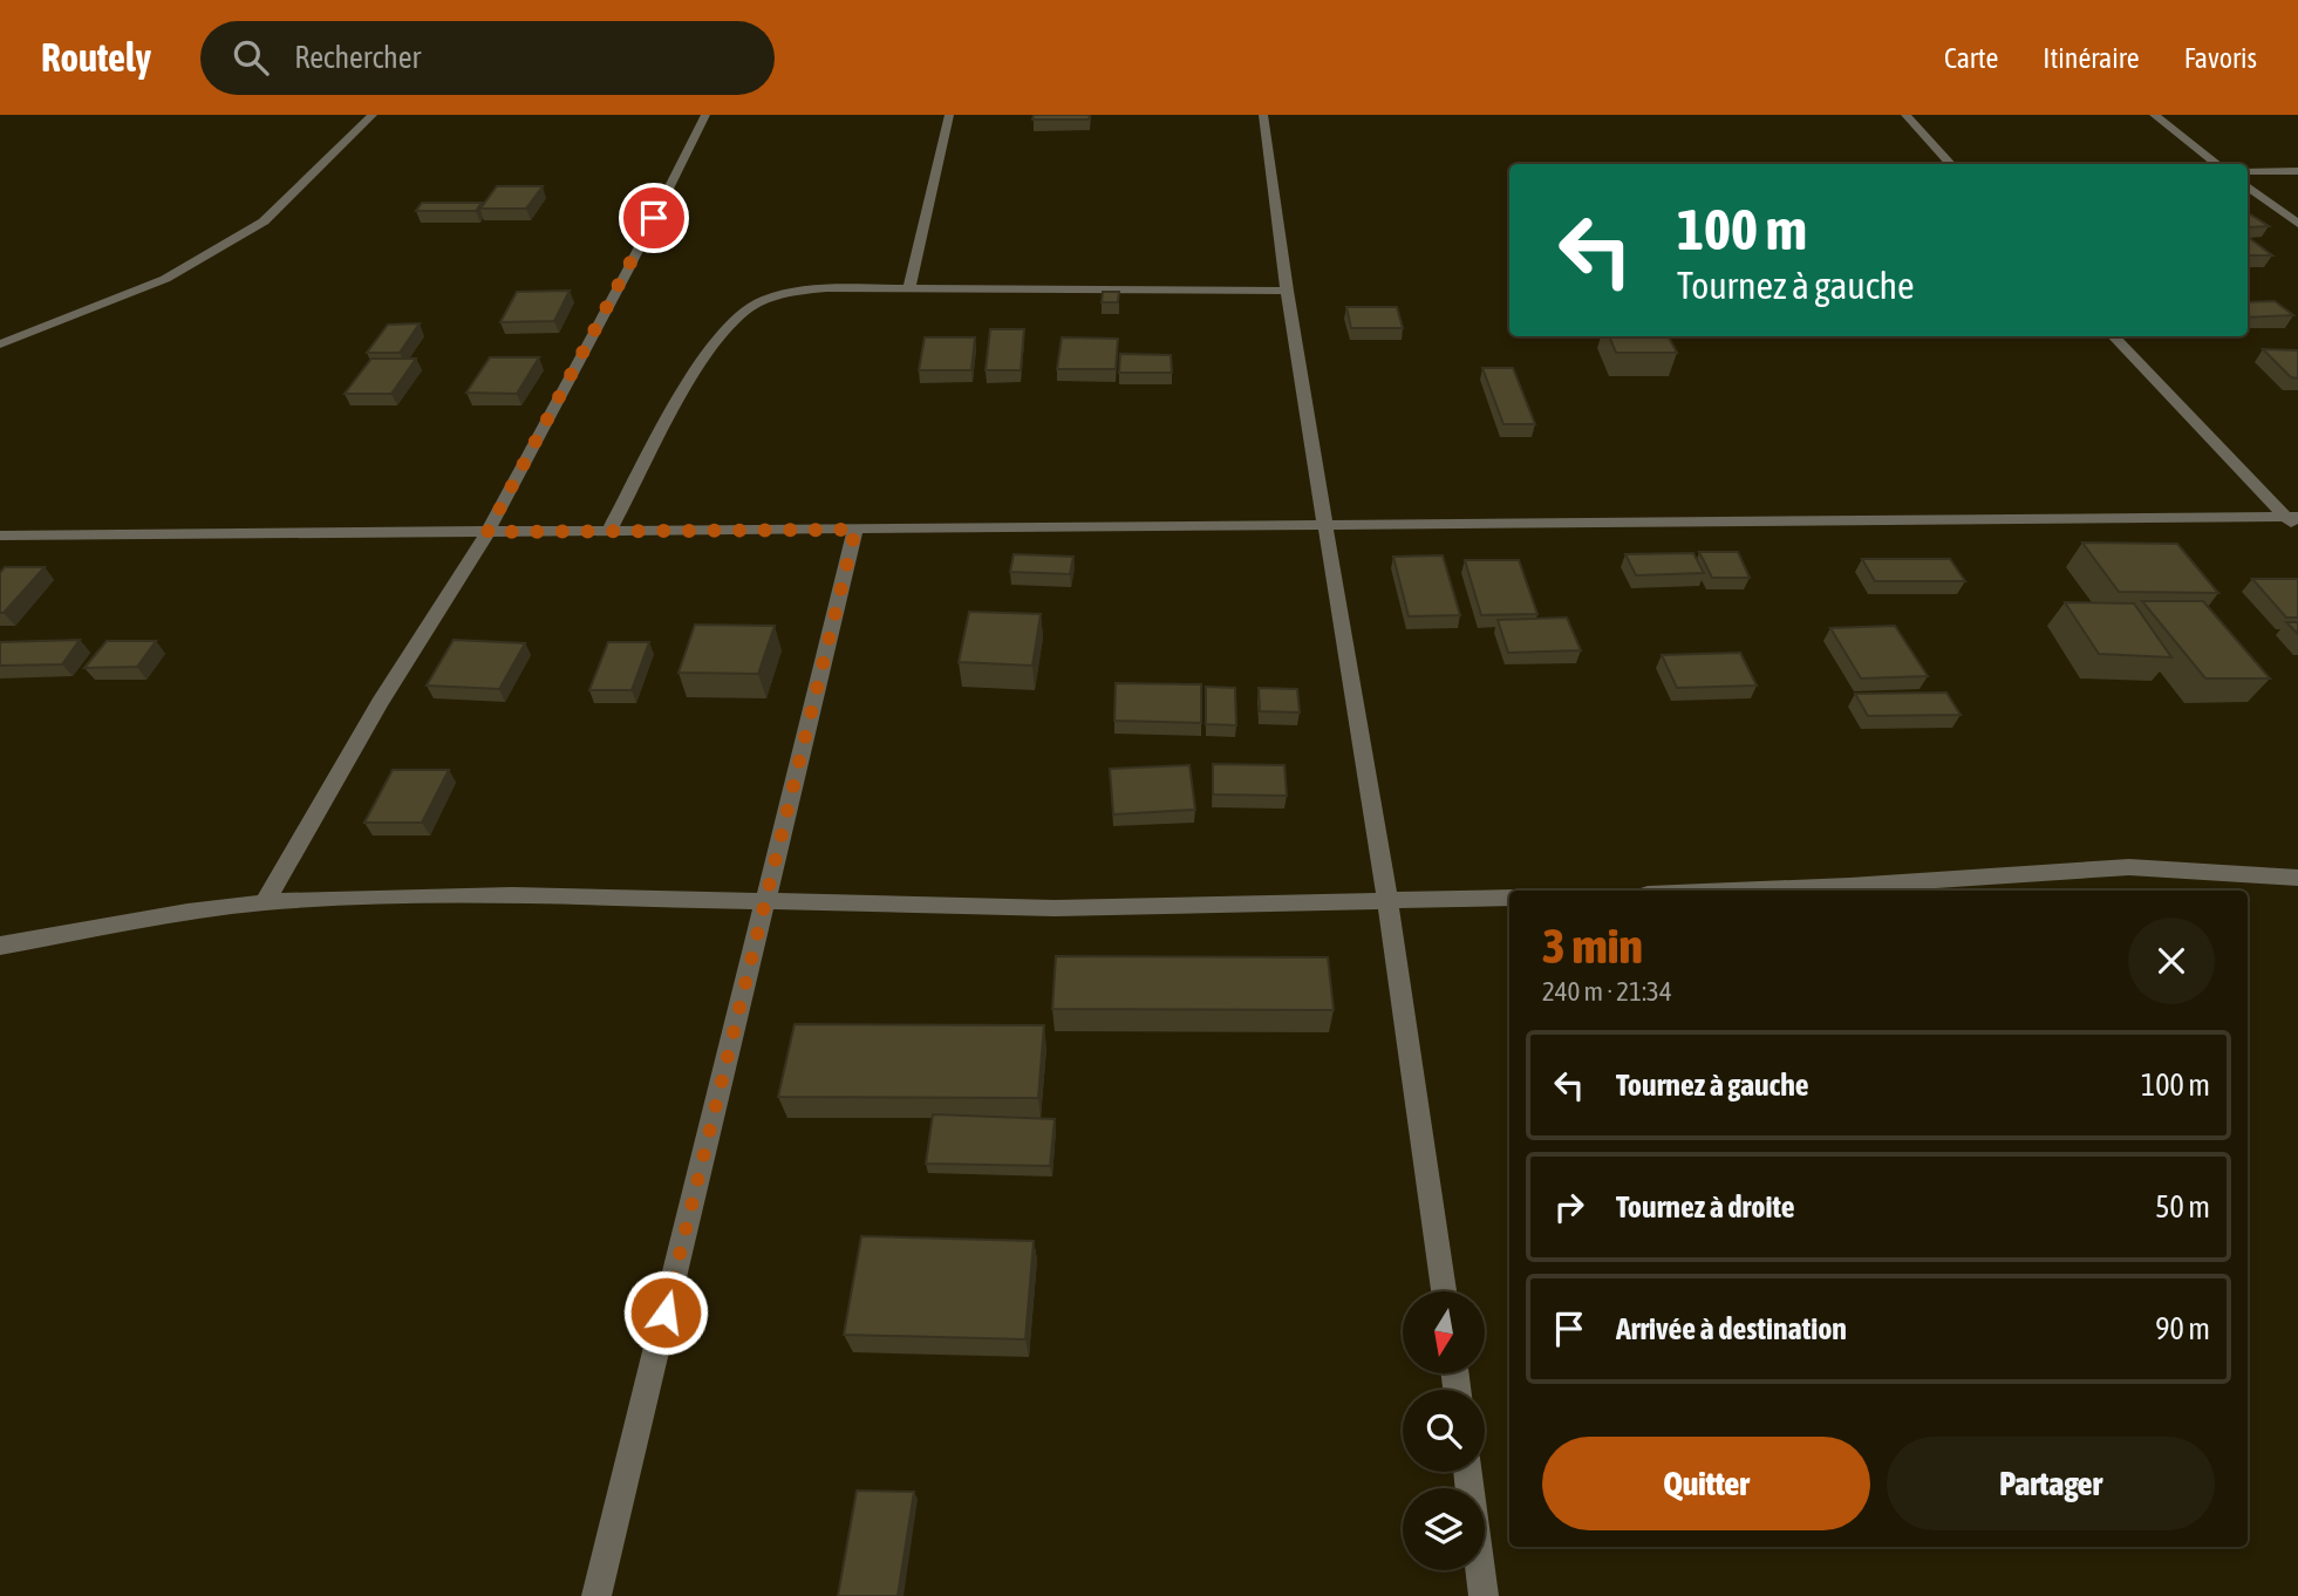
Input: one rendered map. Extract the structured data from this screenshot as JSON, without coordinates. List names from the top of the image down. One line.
{"north":"bottom","page":{"header":"Routely","search":"Rechercher","nav":["Carte","Itinéraire","Favoris"],"turn":["100 m","Tournez à gauche"],"heading":["3 min","240 m · 21:34"],"list":[{"name":"Tournez à gauche","value":"100 m"},{"name":"Tournez à droite","value":"50 m"},{"name":"Arrivée à destination","value":"90 m"}],"buttons":["Quitter","Partager"]}}
